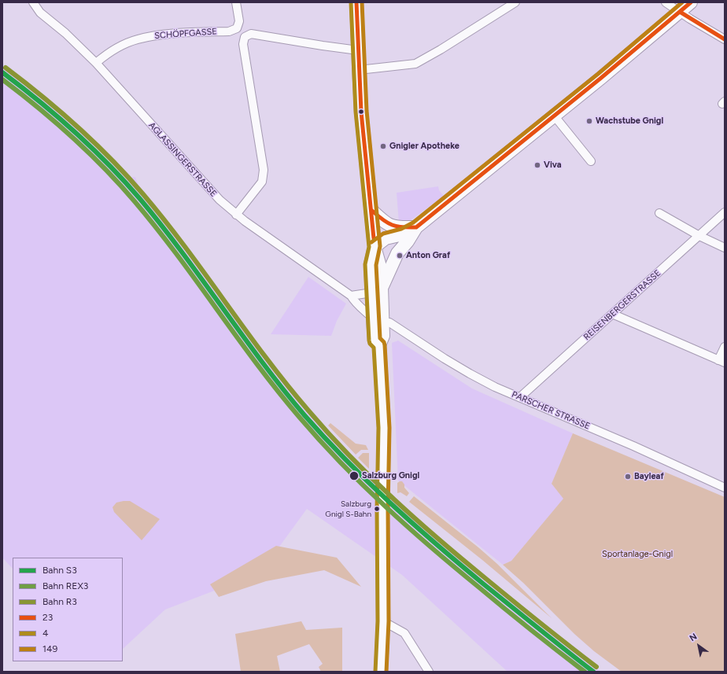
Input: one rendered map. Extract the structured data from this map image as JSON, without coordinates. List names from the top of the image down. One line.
{"streets":{"street":["SCHÖPFGASSE","AGLASSINGERSTRASSE","REISENBERGERSTRASSE","PARSCHER STRASSE"]},"crossings":[["SCHÖPFGASSE","AGLASSINGERSTRASSE"],["AGLASSINGERSTRASSE","PARSCHER STRASSE"],["REISENBERGERSTRASSE","PARSCHER STRASSE"]],"parks":["Sportanlage-Gnigl"],"places":["Wachstube Gnigl","Gnigler Apotheke","Viva","Anton Graf","Salzburg Gnigl","Bayleaf","Salzburg Gnigl S-Bahn"],"lines":["transit line 23","transit line 4","transit line 149","rail line R3","rail line S3","rail line REX3"],"legend":["Bahn S3","Bahn REX3","Bahn R3","23","4","149"],"north":"top left"}
